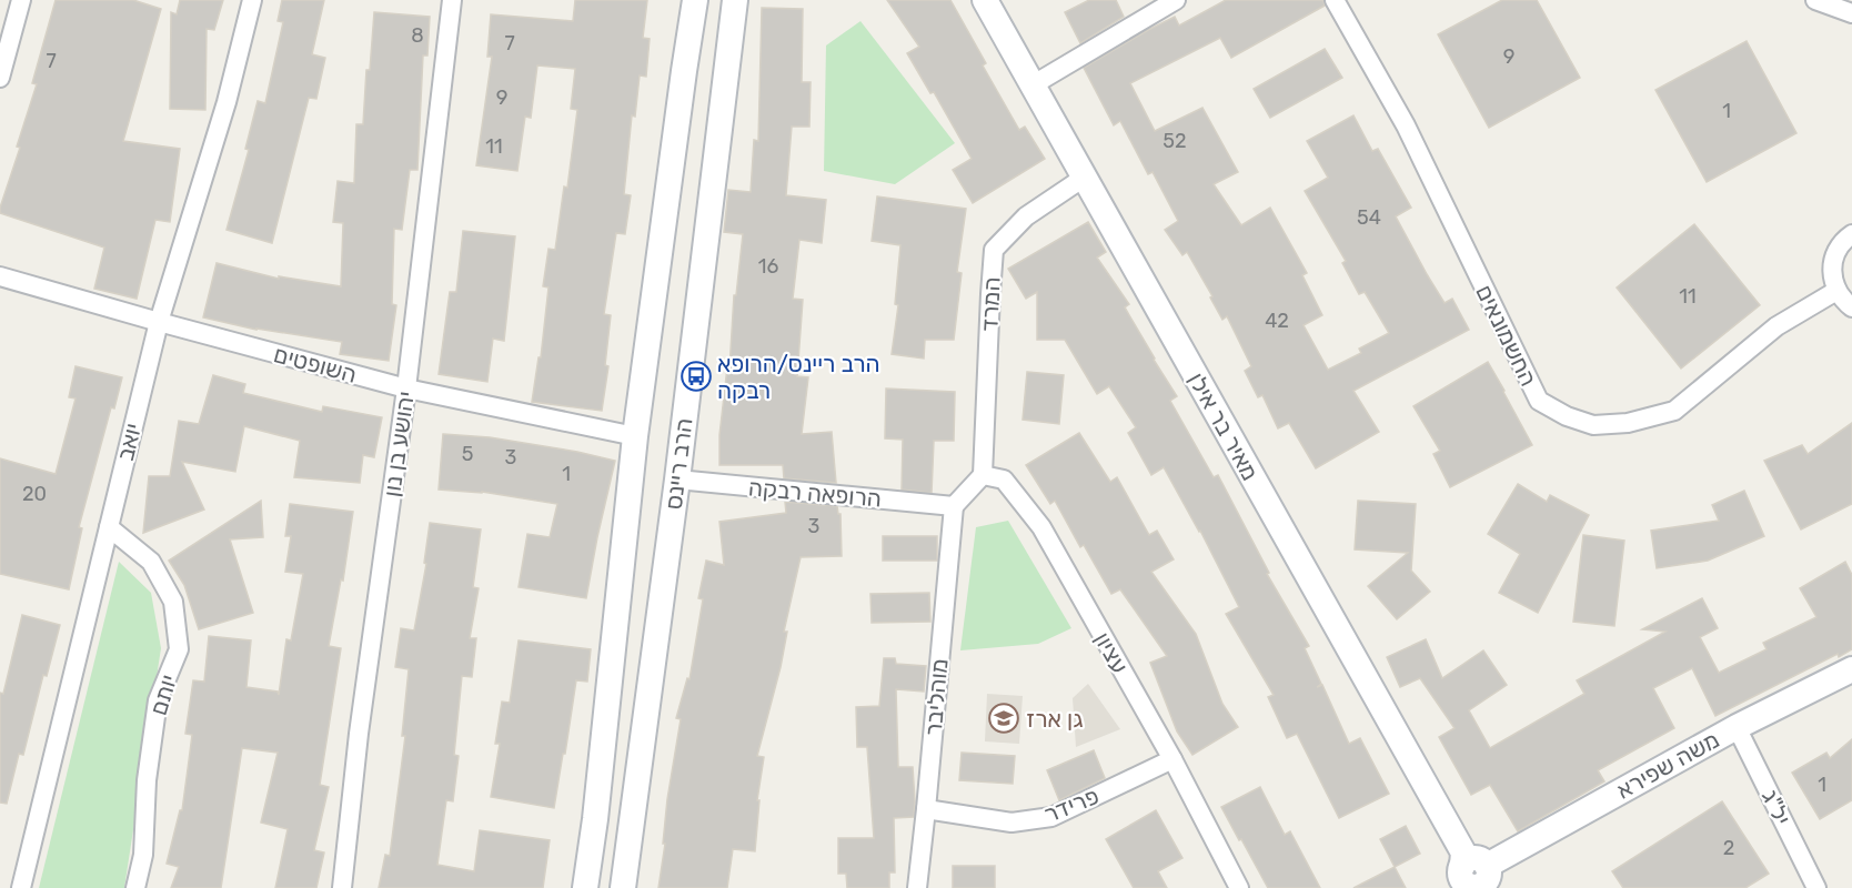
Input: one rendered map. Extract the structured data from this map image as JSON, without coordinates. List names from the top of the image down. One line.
{"streets":{"main road":["מאיר בר אילן","הרב ריינס","משה שפירא"],"street":["המרד","החשמונאים","השופטים","יואב","יהושע בן נון","הרופאה רבקה","עציון","יותם","מוהליבר","פרידר","יל\"ג"]},"crossings":[["המרד","מאיר בר אילן"],["המרד","עציון"],["השופטים","יואב"],["השופטים","יהושע בן נון"],["השופטים","הרב ריינס"],["מאיר בר אילן","משה שפירא"],["יואב","יותם"],["הרב ריינס","הרופאה רבקה"],["הרופאה רבקה","מוהליבר"],["עציון","פרידר"],["מוהליבר","פרידר"],["משה שפירא","יל\"ג"]],"places":{"bus stop":["הרב ריינס/הרופא רבקה"],"school or university":["גן ארז"]},"house_numbers":["8","7","9","7","9","1","52","11","54","16","11","42","5","3","1","20","3","1","2"]}
